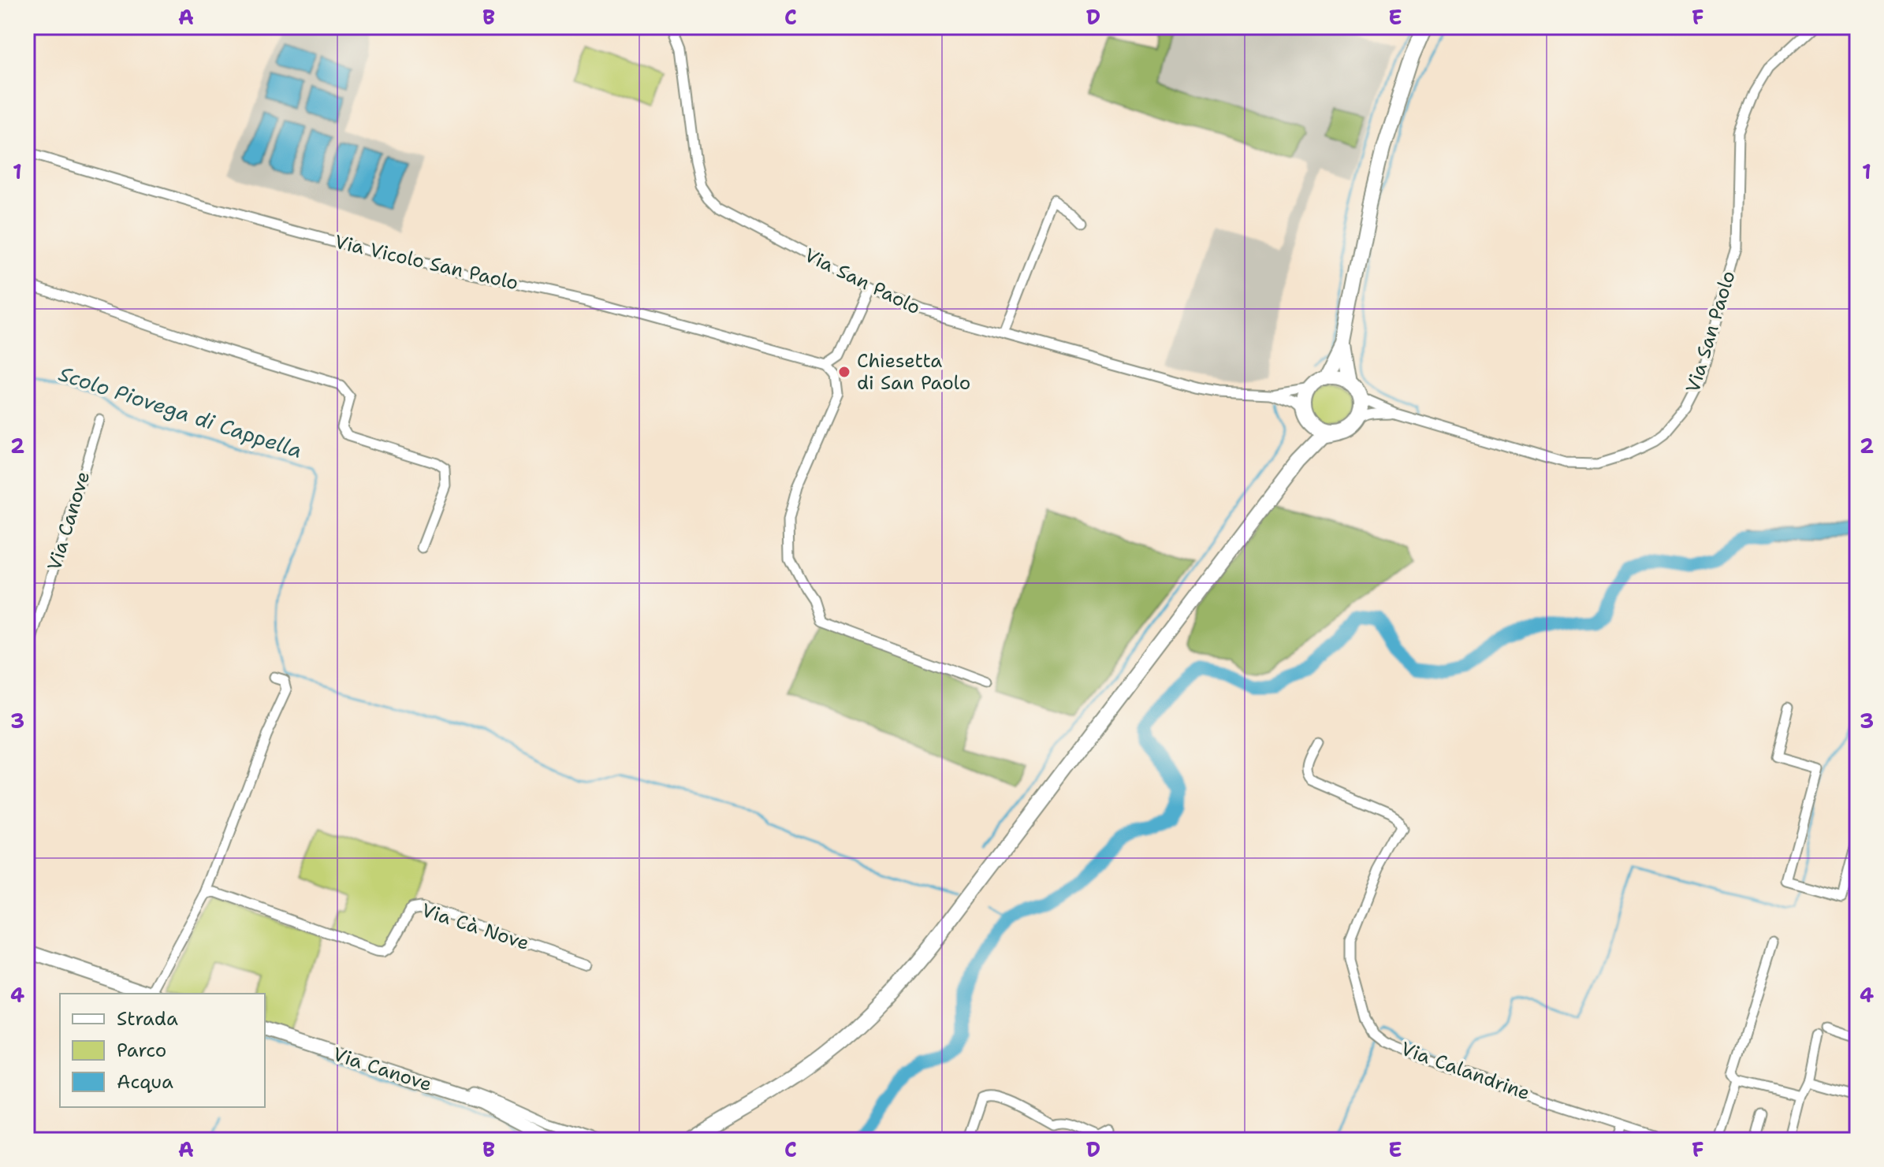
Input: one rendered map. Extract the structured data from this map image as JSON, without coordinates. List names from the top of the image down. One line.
{"streets":{"street":["Via Vicolo San Paolo","Via San Paolo","Via Canove","Via Cà Nove","Via Calandrine"]},"water":["Scolo Piovega di Cappella"],"places":["Chiesetta di San Paolo"],"legend":["Strada","Parco","Acqua"],"grid":{"columns":["A","B","C","D","E","F"],"rows":["1","2","3","4"]}}
